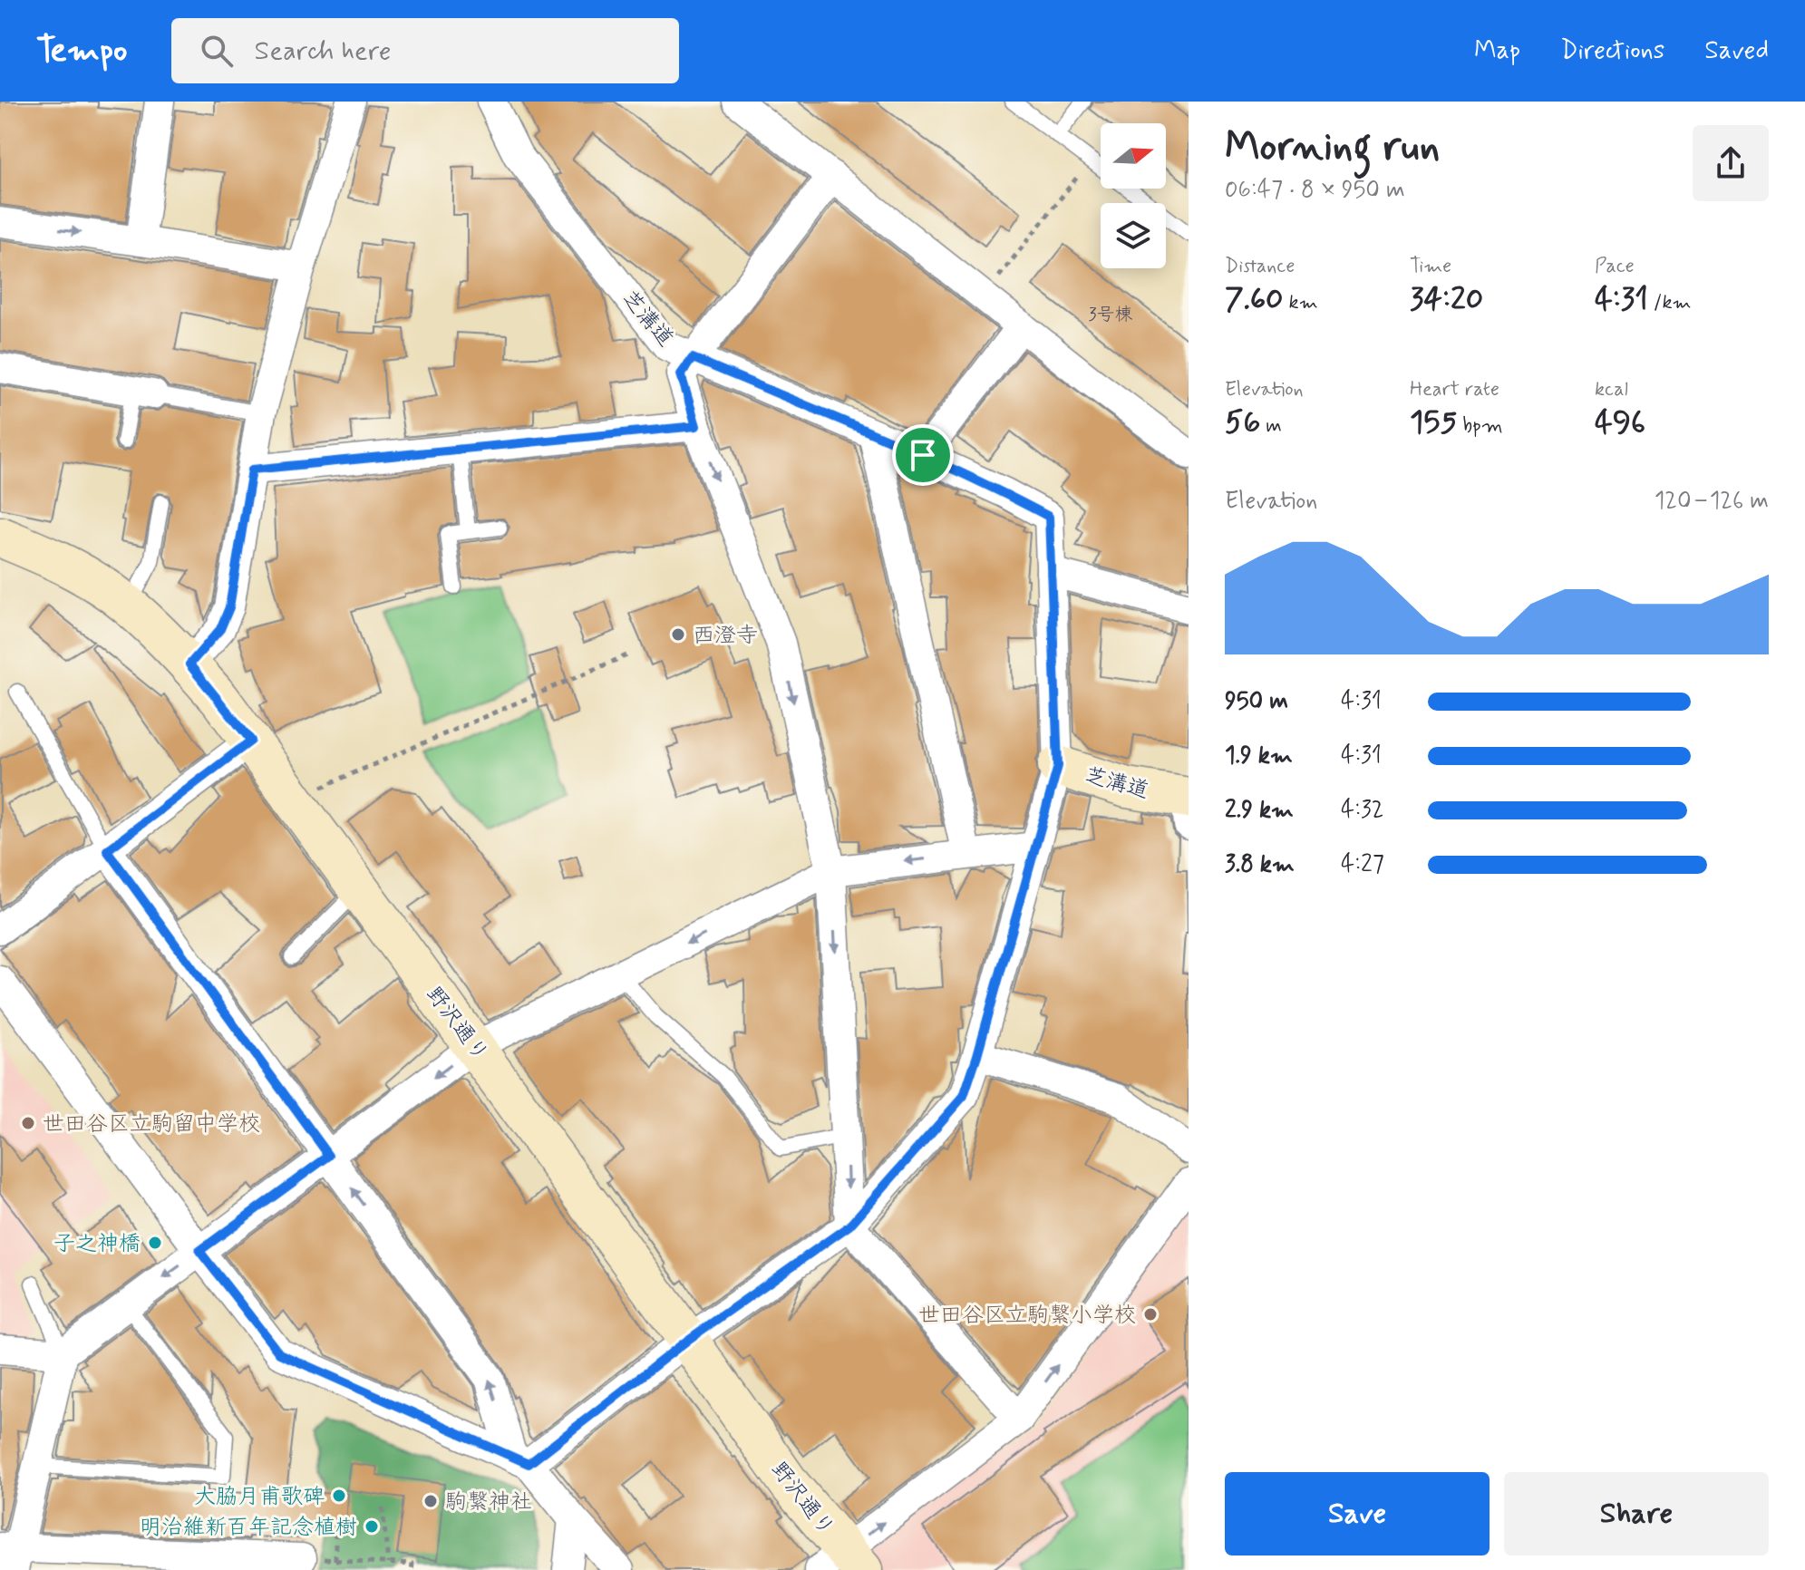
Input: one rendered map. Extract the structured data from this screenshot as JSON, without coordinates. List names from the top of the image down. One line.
{"streets":{"street":["芝溝道","野沢通り"]},"places":["西澄寺","世田谷区立駒留中学校","子之神橋","世田谷区立駒繋小学校","大脇月甫歌碑","駒繋神社","明治維新百年記念植樹"],"house_numbers":["3号棟"],"north":"right","page":{"header":"Tempo","search":"Search here","nav":["Map","Directions","Saved"],"heading":["Morning run","06:47 · 8 × 950 m"],"stats":[["Distance","7.60 km"],["Time","34:20"],["Pace","4:31 /km"],["Elevation","56 m"],["Heart rate","155 bpm"],["kcal","496"]],"chart":["Elevation","120–126 m"],"list":[{"name":"950 m","note":"4:31"},{"name":"1.9 km","note":"4:31"},{"name":"2.9 km","note":"4:32"},{"name":"3.8 km","note":"4:27"}],"buttons":["Save","Share"]}}
